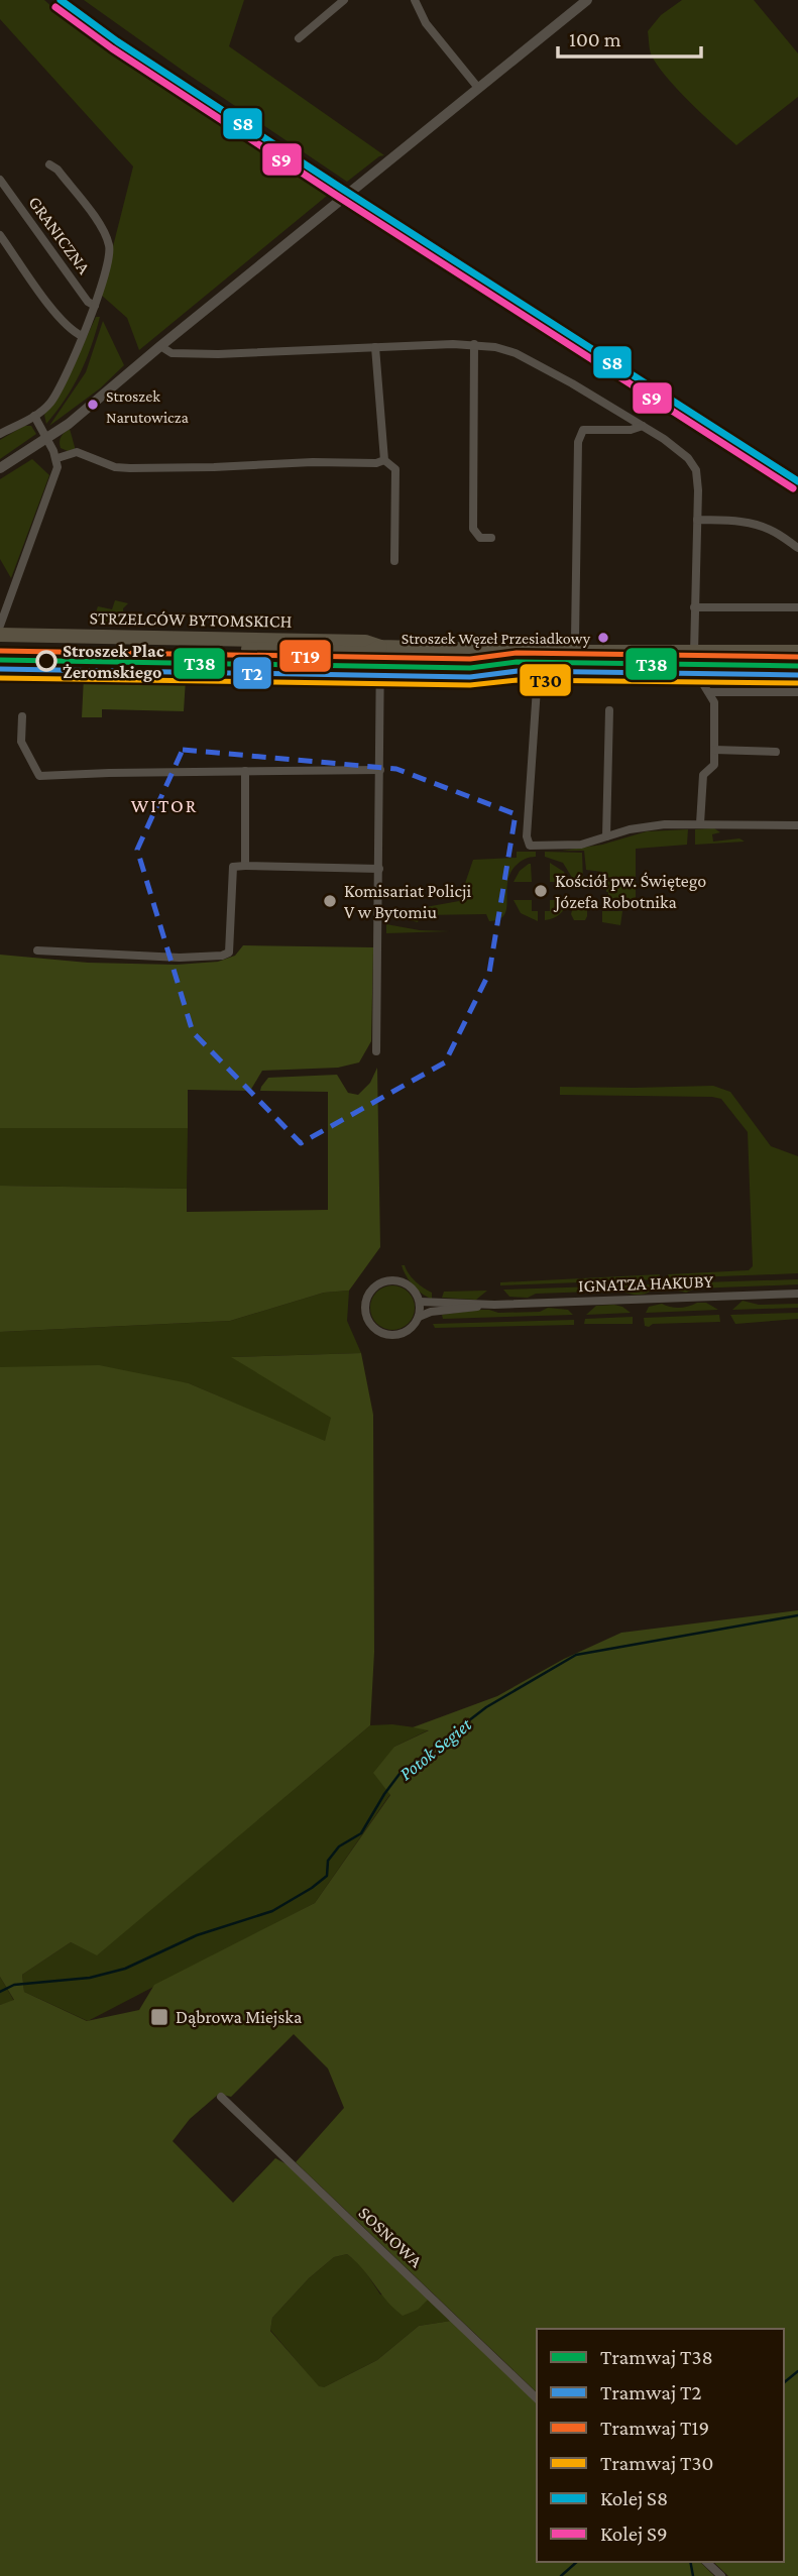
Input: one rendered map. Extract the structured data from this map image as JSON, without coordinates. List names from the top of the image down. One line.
{"streets":{"highway":["STRZELCÓW BYTOMSKICH"],"street":["GRANICZNA","IGNATZA HAKUBY","SOSNOWA"]},"districts":["WITOR"],"water":["Potok Segiet"],"places":{"other":["Stroszek Narutowicza","Stroszek Węzeł Przesiadkowy","Stroszek Plac Żeromskiego","Kościół pw. Świętego Józefa Robotnika","Komisariat Policji V w Bytomiu"],"transit":["Dąbrowa Miejska"]},"lines":["rail line S8","rail line S9","tram line T19","tram line T38","tram line T2","tram line T30"],"legend":["Tramwaj T38","Tramwaj T2","Tramwaj T19","Tramwaj T30","Kolej S8","Kolej S9"],"scale_bar":"100 m"}
